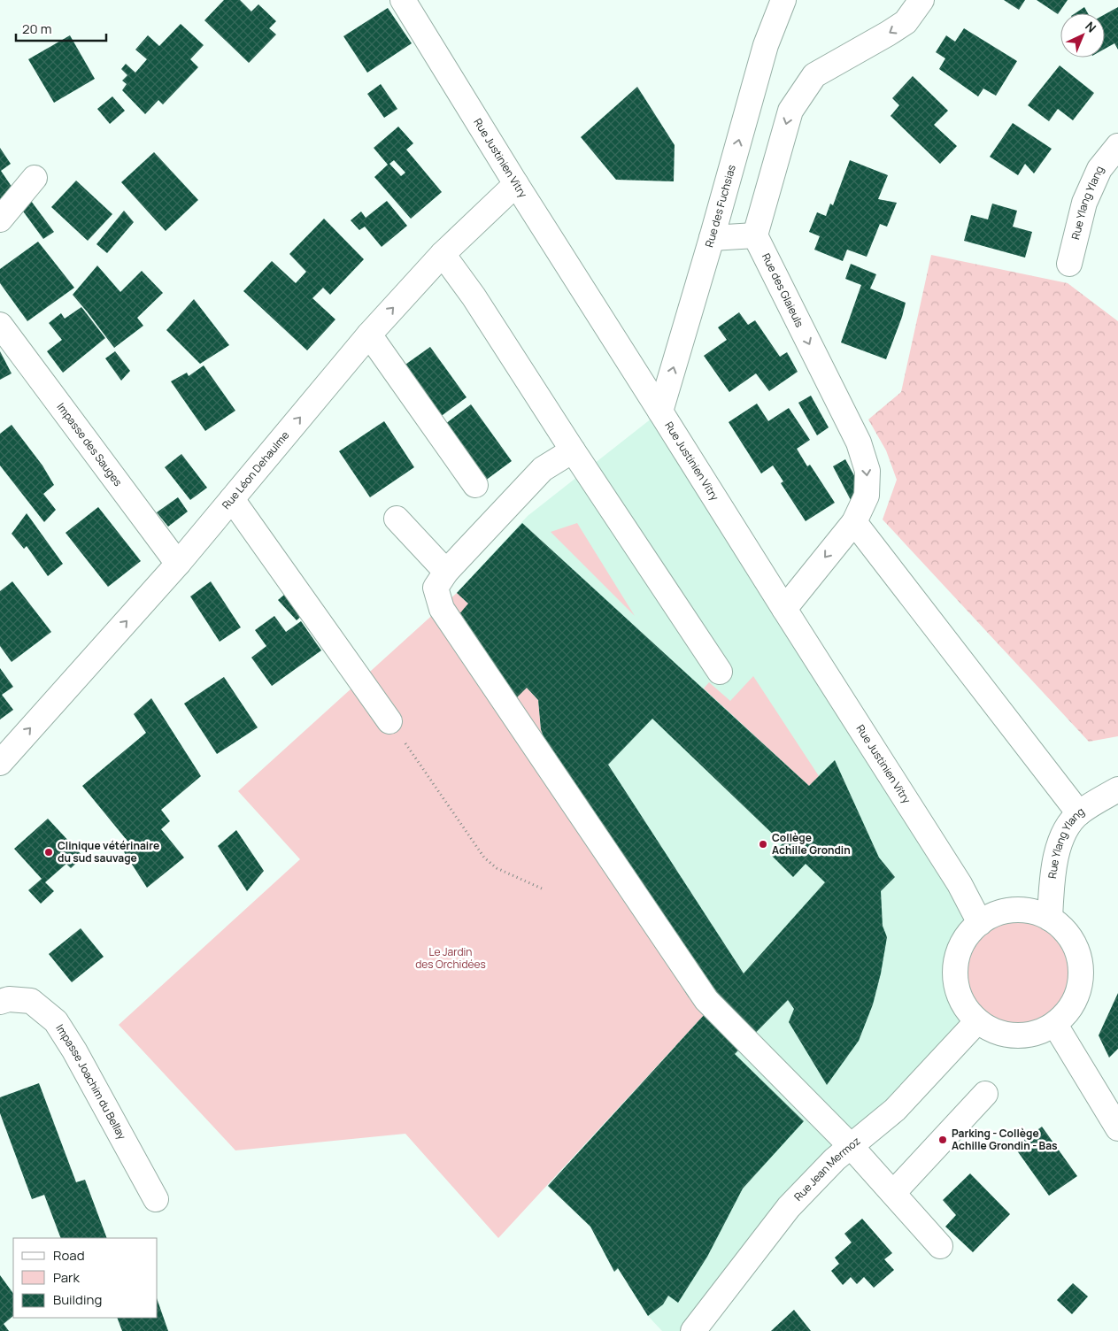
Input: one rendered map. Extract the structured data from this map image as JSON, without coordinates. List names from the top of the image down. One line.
{"streets":{"street":["Rue Justinien Vitry","Rue Ylang Ylang","Rue des Fuchsias","Rue des Glaieuls","Impasse des Sauges","Rue Léon Dehaulme","Impasse Joachim du Bellay","Rue Jean Mermoz"]},"crossings":[["Rue Justinien Vitry","Rue Ylang Ylang"],["Rue Justinien Vitry","Rue des Fuchsias"],["Rue Justinien Vitry","Rue des Glaieuls"],["Rue Justinien Vitry","Rue Léon Dehaulme"],["Rue Justinien Vitry","Rue Jean Mermoz"],["Rue Ylang Ylang","Rue Jean Mermoz"],["Impasse des Sauges","Rue Léon Dehaulme"]],"one_way":["Rue des Fuchsias","Rue des Glaieuls","Rue Léon Dehaulme"],"parks":["Le Jardin des Orchidées"],"places":["Collège Achille Grondin","Clinique vétérinaire du sud sauvage","Parking - Collège Achille Grondin - Bas"],"legend":["Road","Park","Building"],"scale_bar":"20 m","north":"top right"}
